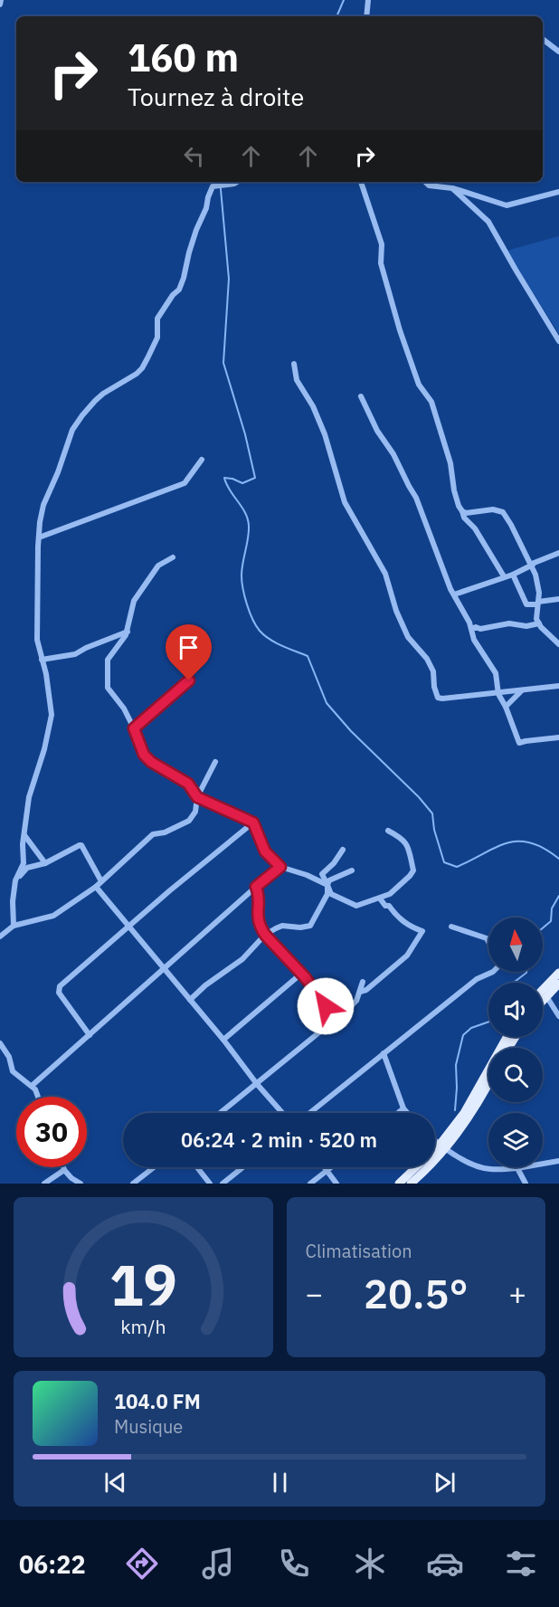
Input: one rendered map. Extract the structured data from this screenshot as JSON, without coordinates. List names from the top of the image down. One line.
{"north":"top","page":{"turn":["160 m","Tournez à droite"],"limit":"30","trip":"06:24 · 2 min · 520 m","tile":"Climatisation","heat":["−","20.5°","+"],"song":["104.0 FM","Musique"],"tabs":"06:22","gauge":["19","km/h"]}}
